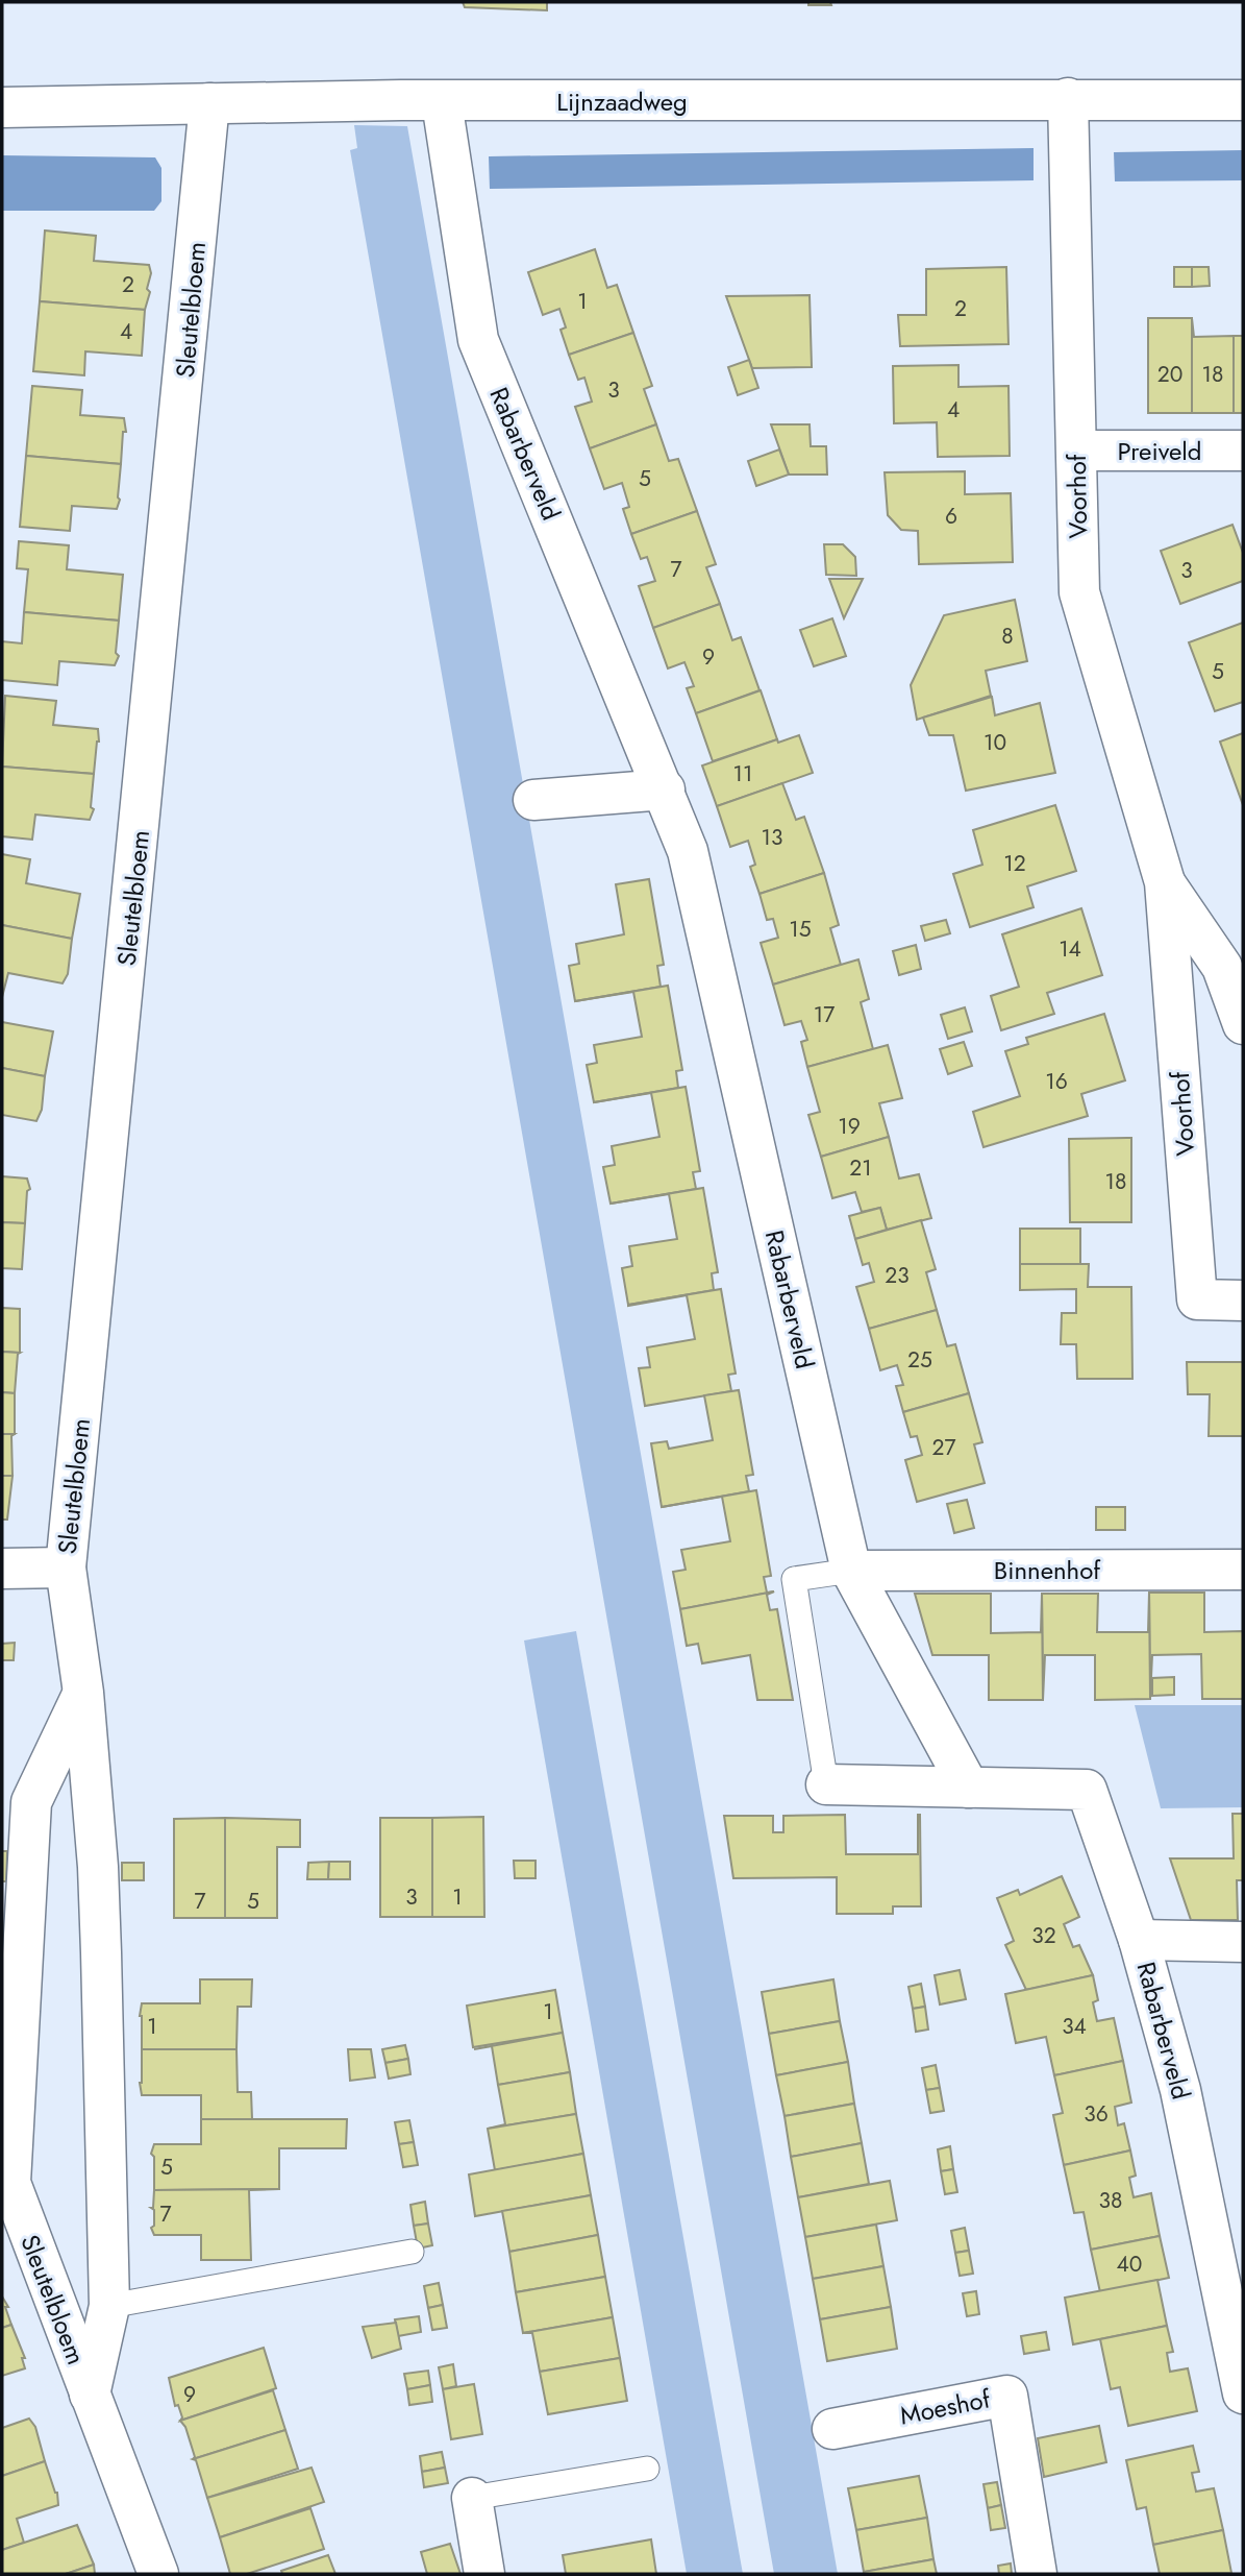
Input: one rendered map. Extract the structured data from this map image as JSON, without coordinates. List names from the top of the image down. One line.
{"streets":{"street":["Lijnzaadweg","Sleutelbloem","Preiveld","Rabarberveld","Voorhof","Binnenhof","Moeshof"]},"crossings":[["Lijnzaadweg","Sleutelbloem"],["Lijnzaadweg","Rabarberveld"],["Lijnzaadweg","Voorhof"],["Preiveld","Voorhof"],["Rabarberveld","Binnenhof"]],"house_numbers":["2","1","2","4","20","18","3","4","5","6","7","3","8","9","5","10","11","13","12","15","14","17","16","19","21","18","23","25","27","3","1","7","5","32","1","1","34","36","5","38","7","40","9"]}
